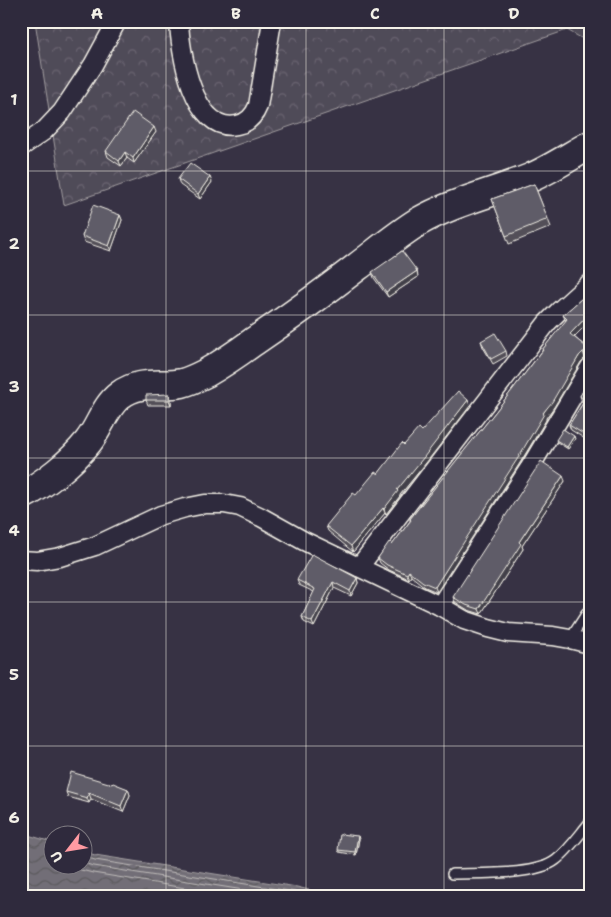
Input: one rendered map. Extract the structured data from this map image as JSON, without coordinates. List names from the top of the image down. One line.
{"north":"bottom left","grid":{"columns":["A","B","C","D"],"rows":["1","2","3","4","5","6"]}}
